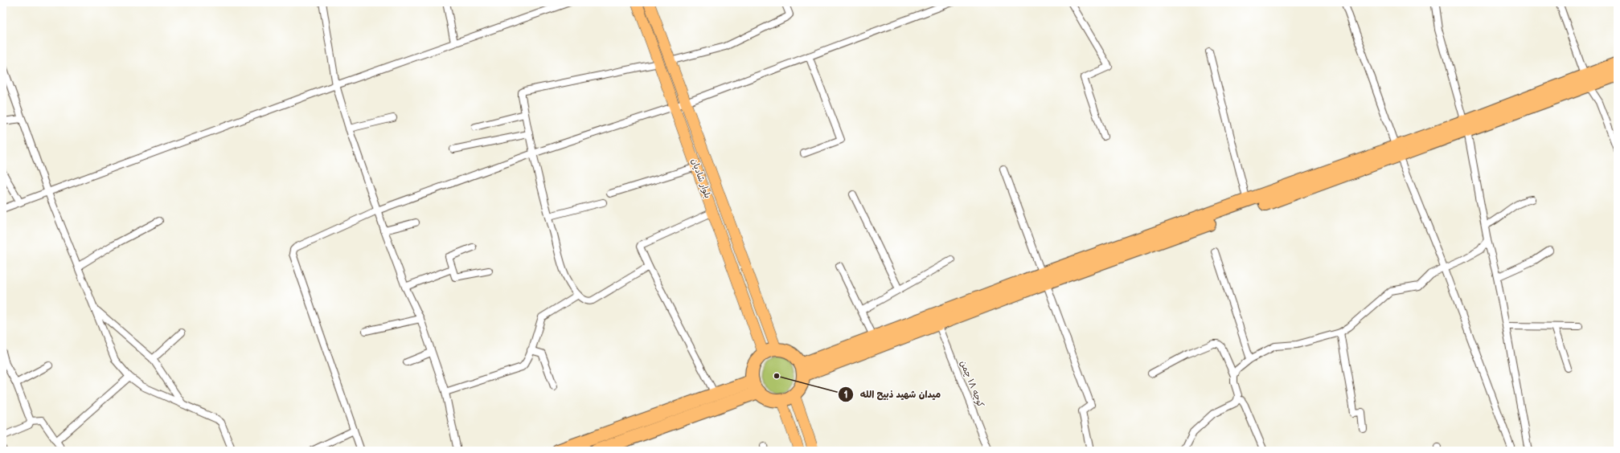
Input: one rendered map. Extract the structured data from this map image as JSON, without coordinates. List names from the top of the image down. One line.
{"streets":{"main road":["بلوار شادیان"],"street":["كوچه ١٨ چمن"]},"places":["میدان شهید ذبیح الله"]}
